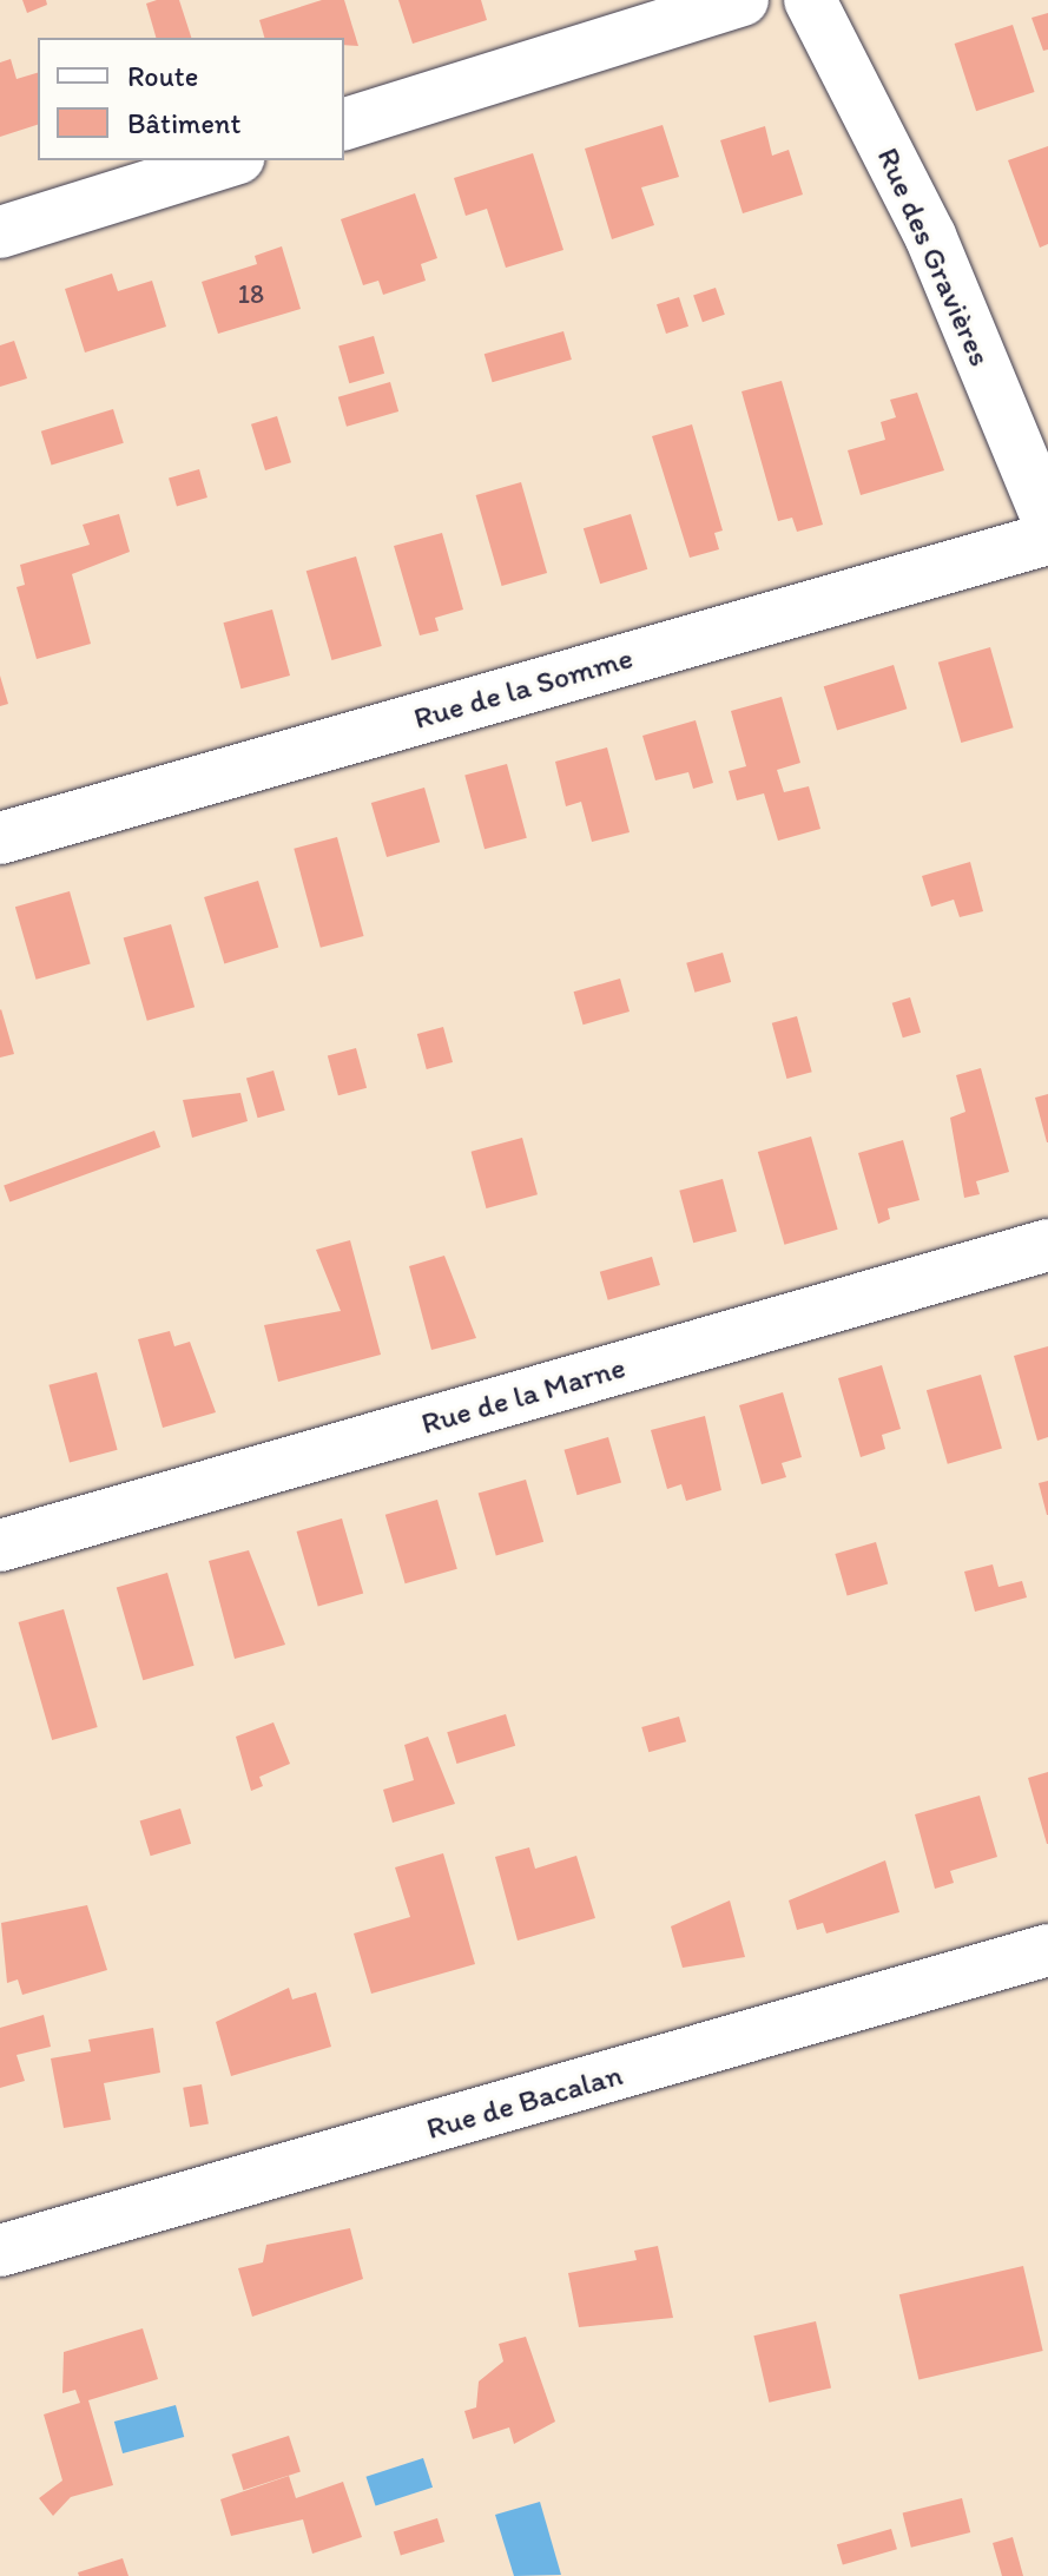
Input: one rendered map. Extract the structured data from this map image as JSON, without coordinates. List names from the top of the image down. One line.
{"streets":{"street":["Rue des Gravières","Rue de la Somme","Rue de la Marne","Rue de Bacalan"]},"house_numbers":["18"],"legend":["Route","Bâtiment"]}
